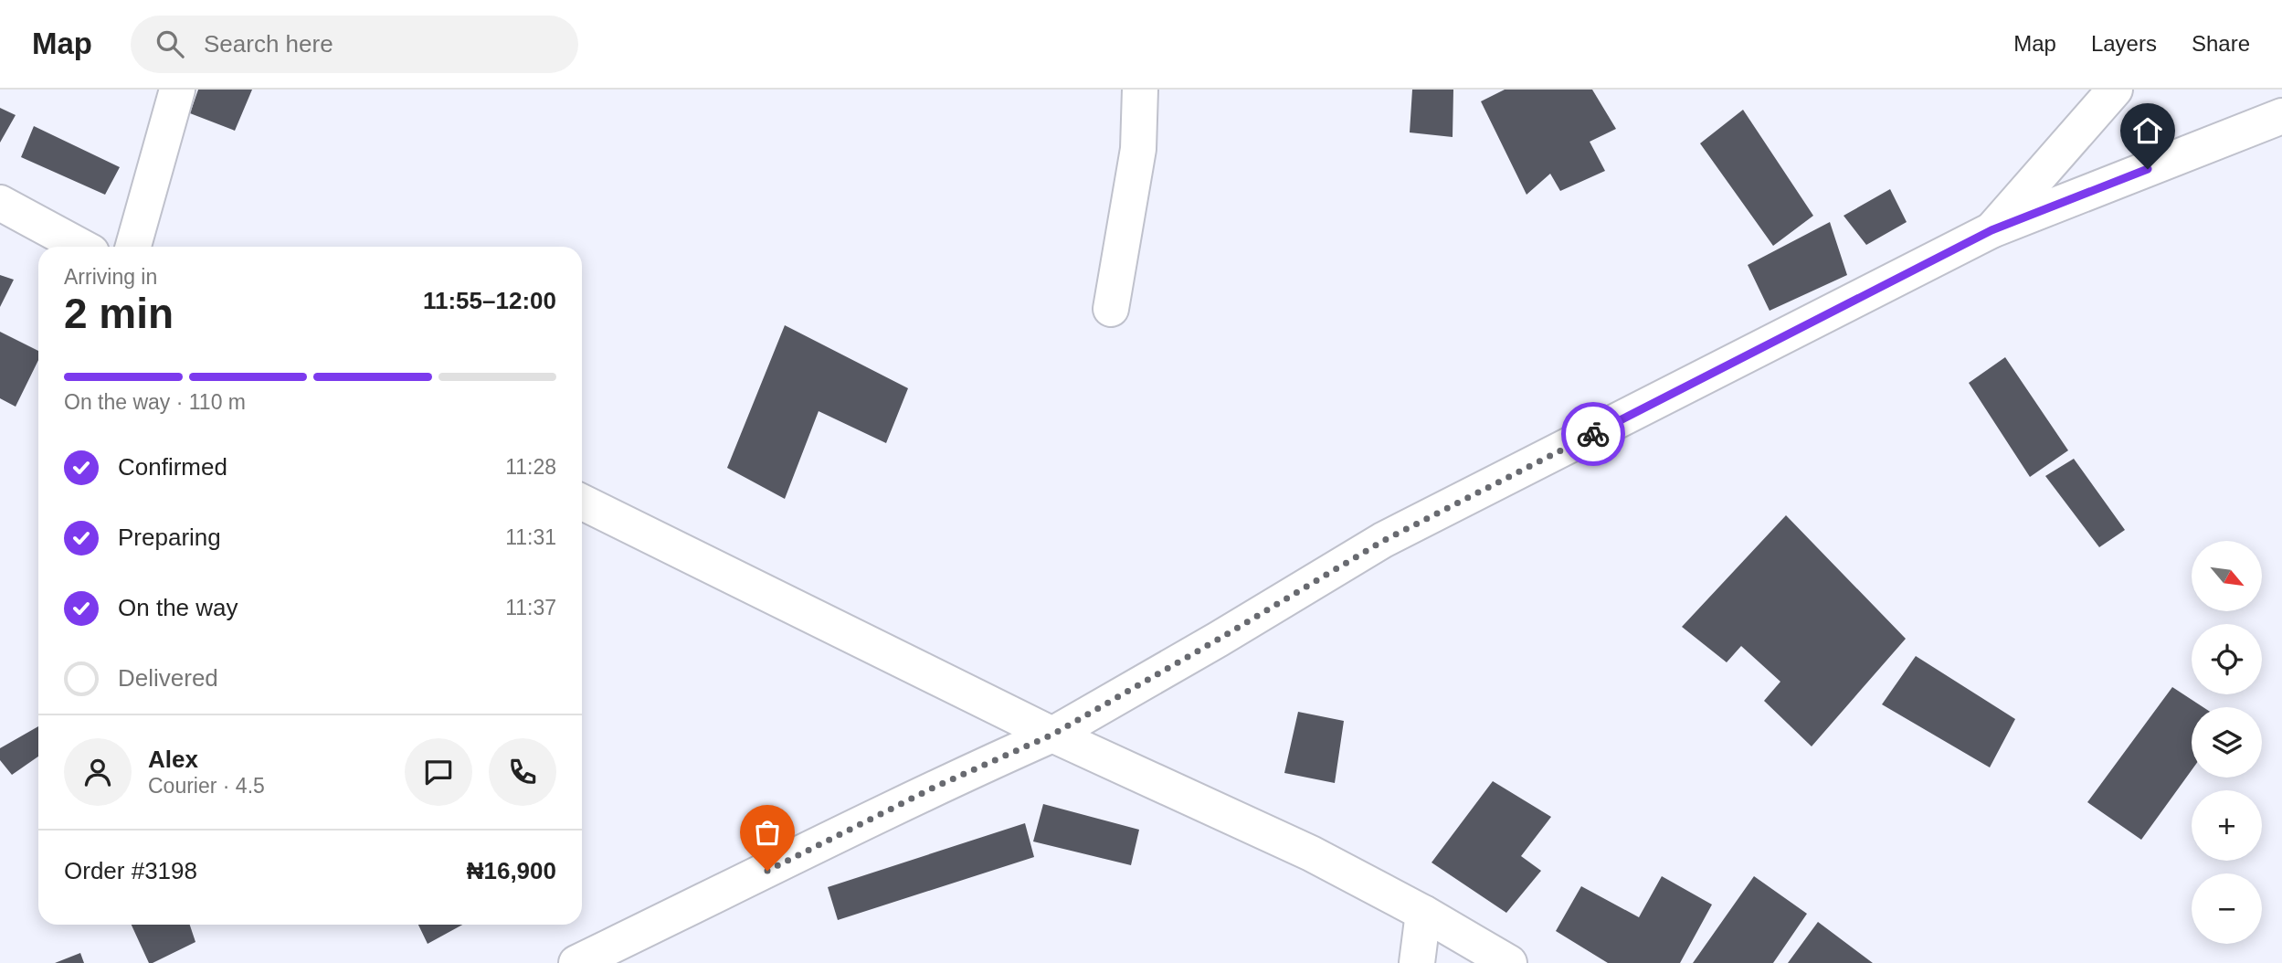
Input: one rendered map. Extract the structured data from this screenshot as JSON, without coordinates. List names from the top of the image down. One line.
{"north":"bottom right","page":{"header":"Map","search":"Search here","nav":["Map","Layers","Share"],"heading":["2 min","Arriving in","11:55–12:00"],"panel":["Alex","Courier · 4.5","Order #3198","₦16,900"],"bar":"On the way · 110 m","list":[["Confirmed","11:28"],["Preparing","11:31"],["On the way","11:37"],"Delivered"],"map_buttons":["+","−"]}}
